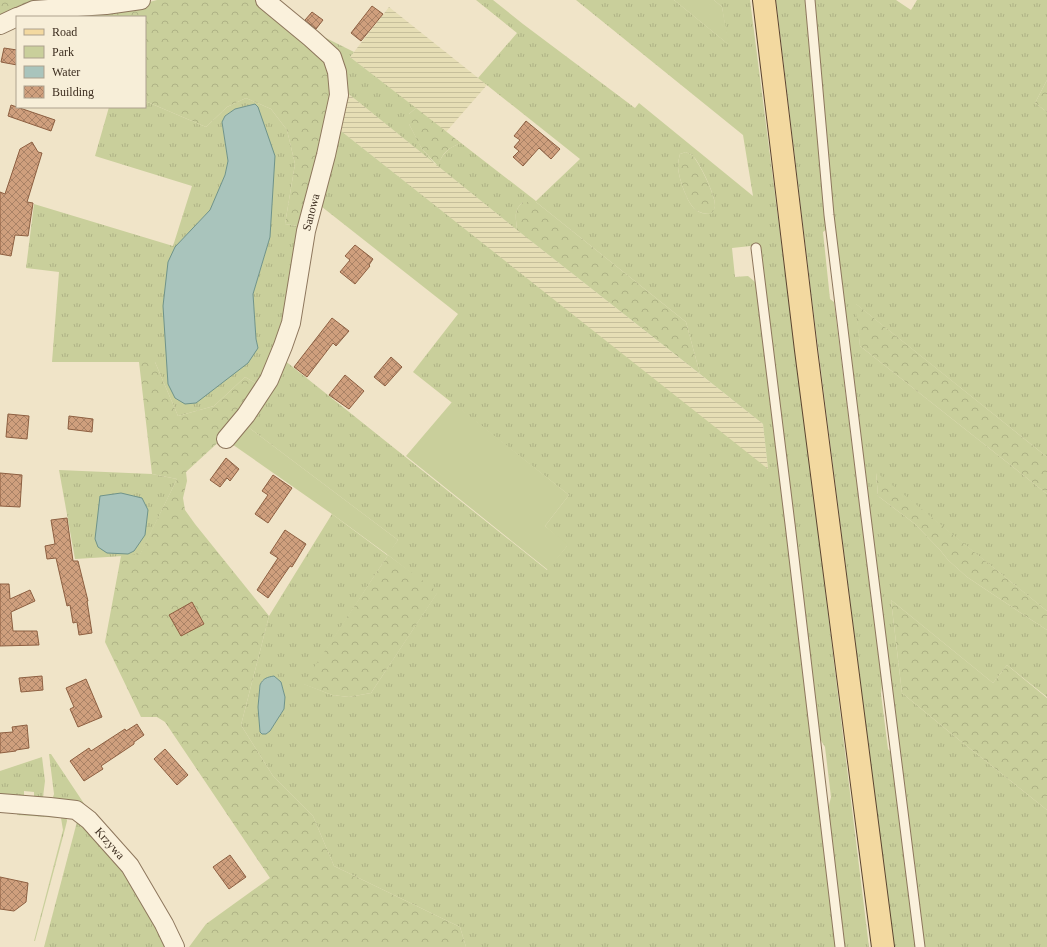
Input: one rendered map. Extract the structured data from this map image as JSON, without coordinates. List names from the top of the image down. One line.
{"streets":{"street":["Sanowa","Krzywa"]},"legend":["Road","Park","Water","Building"]}
